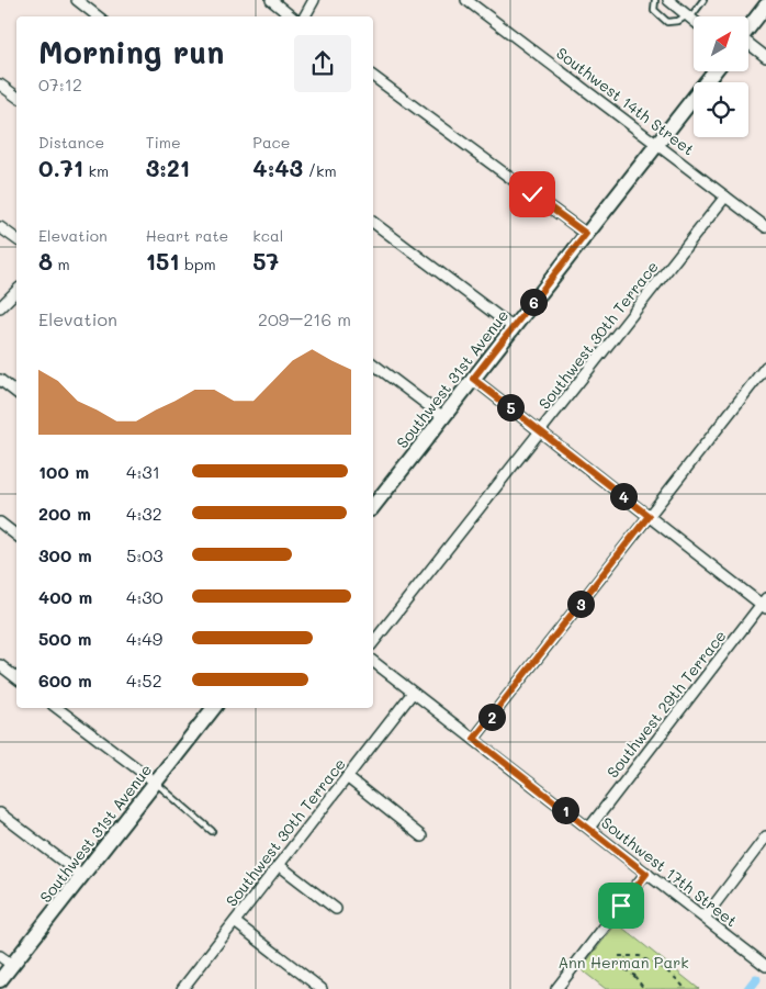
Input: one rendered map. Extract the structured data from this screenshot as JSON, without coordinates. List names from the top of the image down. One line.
{"streets":{"street":["Southwest 14th Street","Southwest 30th Terrace","Southwest 31st Avenue","Southwest 29th Terrace","Southwest 17th Street"]},"crossings":[["Southwest 14th Street","Southwest 30th Terrace"],["Southwest 14th Street","Southwest 31st Avenue"],["Southwest 30th Terrace","Southwest 17th Street"],["Southwest 29th Terrace","Southwest 17th Street"]],"parks":["Ann Herman Park"],"north":"top right","page":{"heading":["Morning run","07:12"],"stats":[["Distance","0.71 km"],["Time","3:21"],["Pace","4:43 /km"],["Elevation","8 m"],["Heart rate","151 bpm"],["kcal","57"]],"pins":["6","5","4","3","2","1"],"chart":["Elevation","209–216 m"],"list":[{"name":"100 m","note":"4:31"},{"name":"200 m","note":"4:32"},{"name":"300 m","note":"5:03"},{"name":"400 m","note":"4:30"},{"name":"500 m","note":"4:49"},{"name":"600 m","note":"4:52"}]}}
